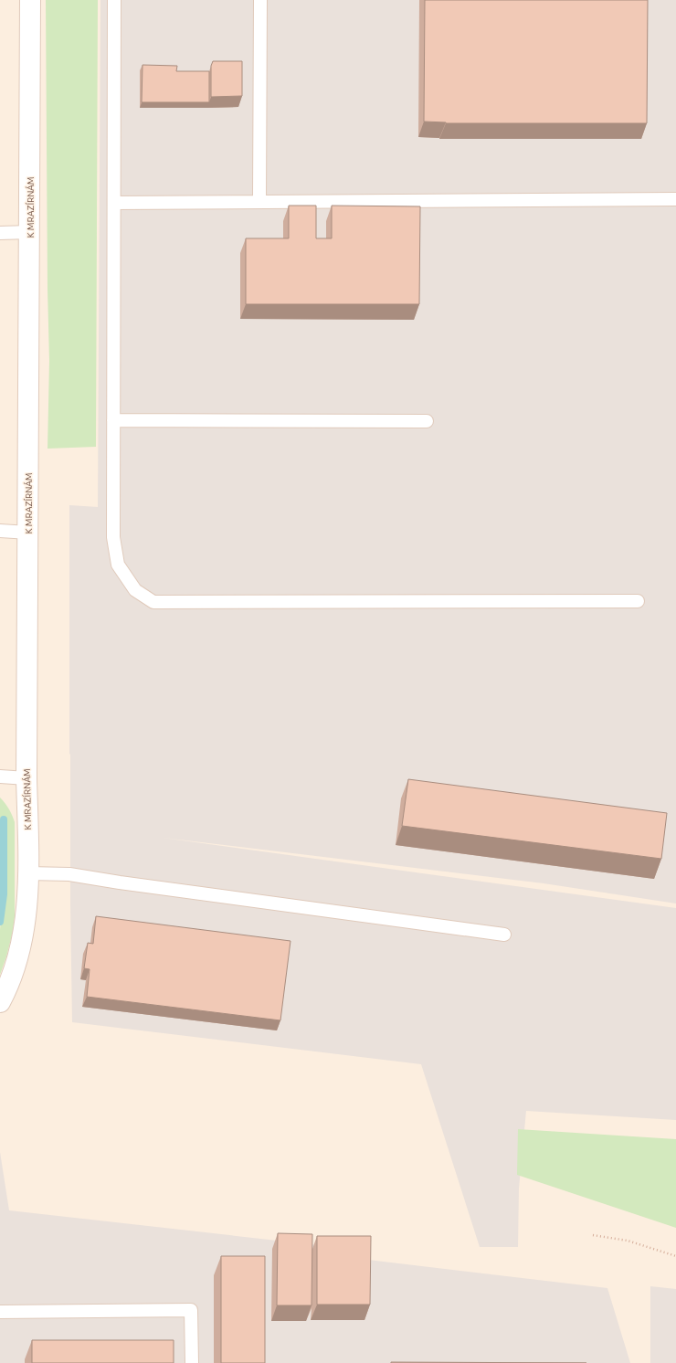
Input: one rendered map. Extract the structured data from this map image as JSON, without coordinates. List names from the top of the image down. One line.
{"streets":{"street":["K MRAZÍRNÁM"]}}
